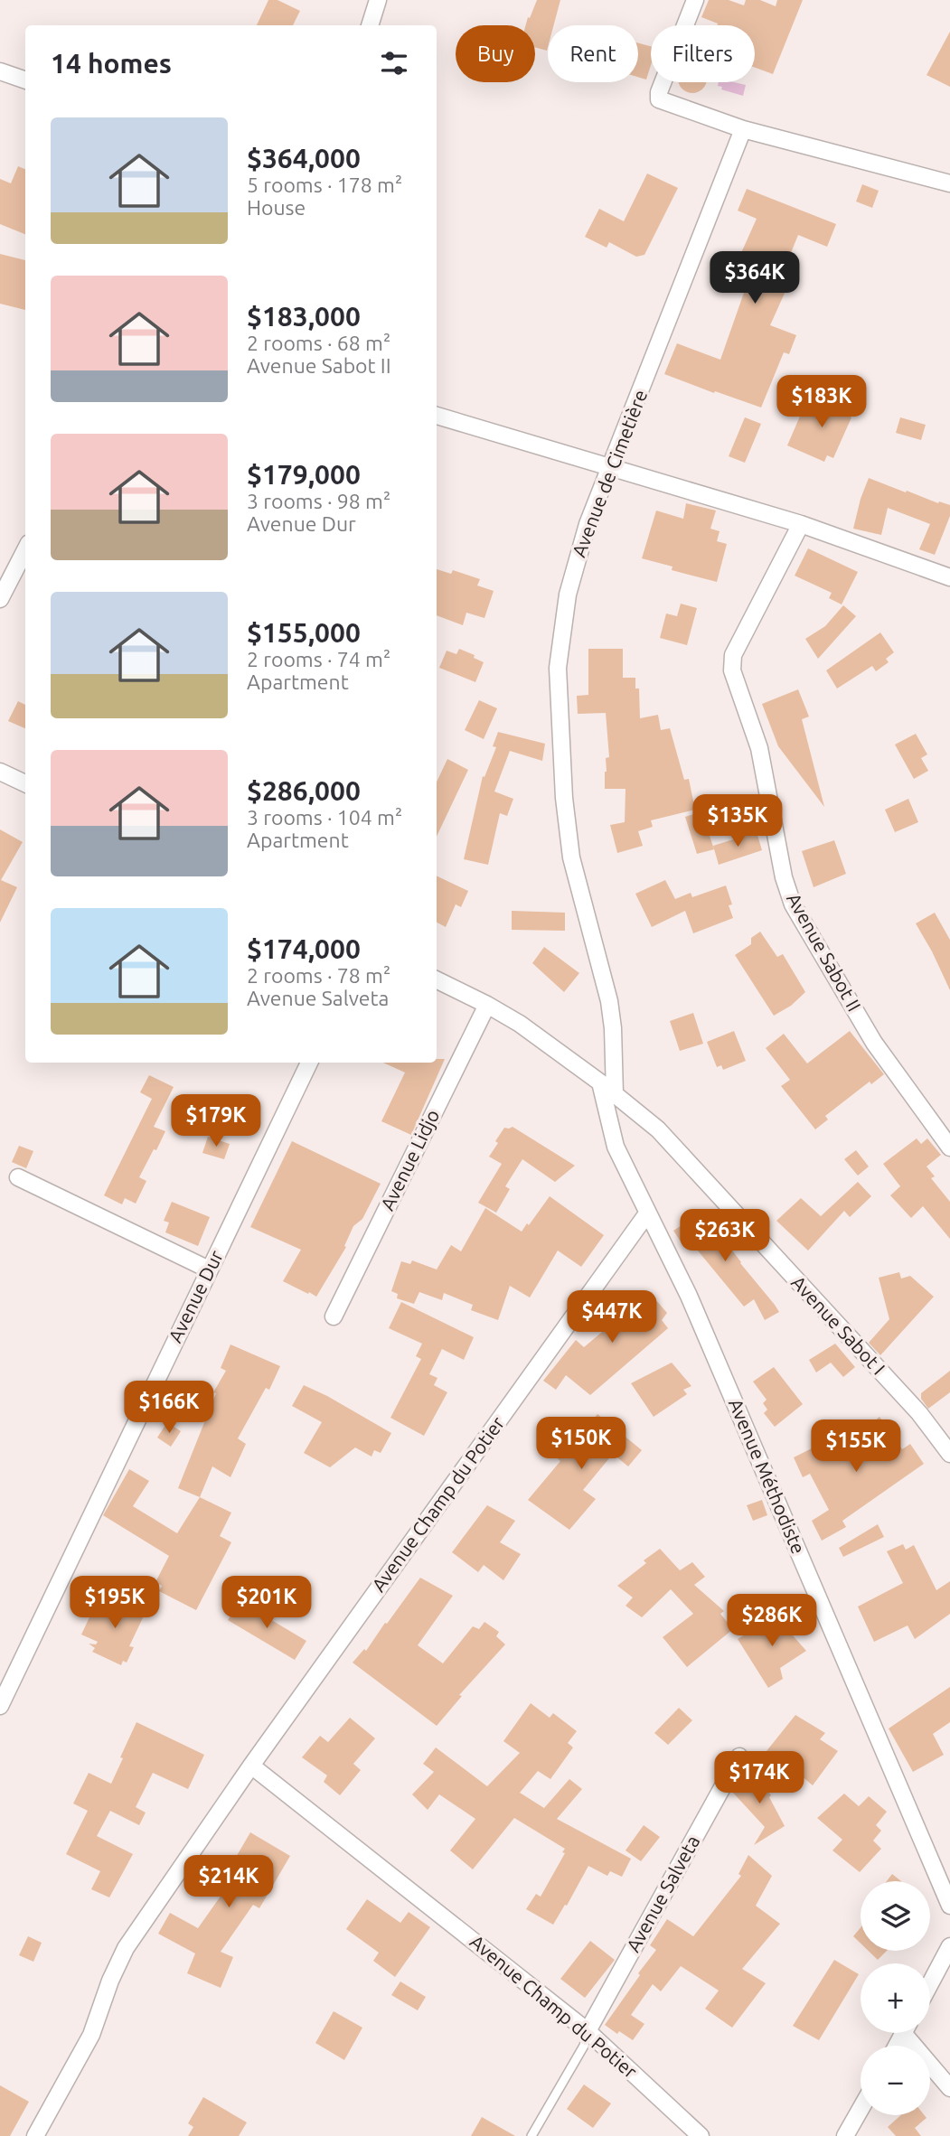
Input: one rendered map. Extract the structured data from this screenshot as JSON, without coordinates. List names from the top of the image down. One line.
{"streets":{"street":["Avenue de Cimetière","Avenue Sabot II","Avenue Lidjo","Avenue Dur","Avenue Sabot I","Avenue Méthodiste","Avenue Champ du Potier","Avenue Salveta"]},"crossings":[["Avenue de Cimetière","Avenue Sabot I"],["Avenue Lidjo","Avenue Sabot I"],["Avenue Sabot I","Avenue Méthodiste"],["Avenue Méthodiste","Avenue Champ du Potier"],["Avenue Champ du Potier","Avenue Salveta"]],"page":{"chip":["Buy","Rent","Filters"],"heading":"14 homes","list":[{"name":"$364,000","note":"5 rooms · 178 m² · House"},{"name":"$183,000","note":"2 rooms · 68 m² · Avenue Sabot II"},{"name":"$179,000","note":"3 rooms · 98 m² · Avenue Dur"},{"name":"$155,000","note":"2 rooms · 74 m² · Apartment"},{"name":"$286,000","note":"3 rooms · 104 m² · Apartment"},{"name":"$174,000","note":"2 rooms · 78 m² · Avenue Salveta"}],"price":["$364K","$183K","$135K","$179K","$263K","$447K","$166K","$150K","$155K","$195K","$201K","$286K","$174K","$214K"],"map_buttons":["+","−"]}}
